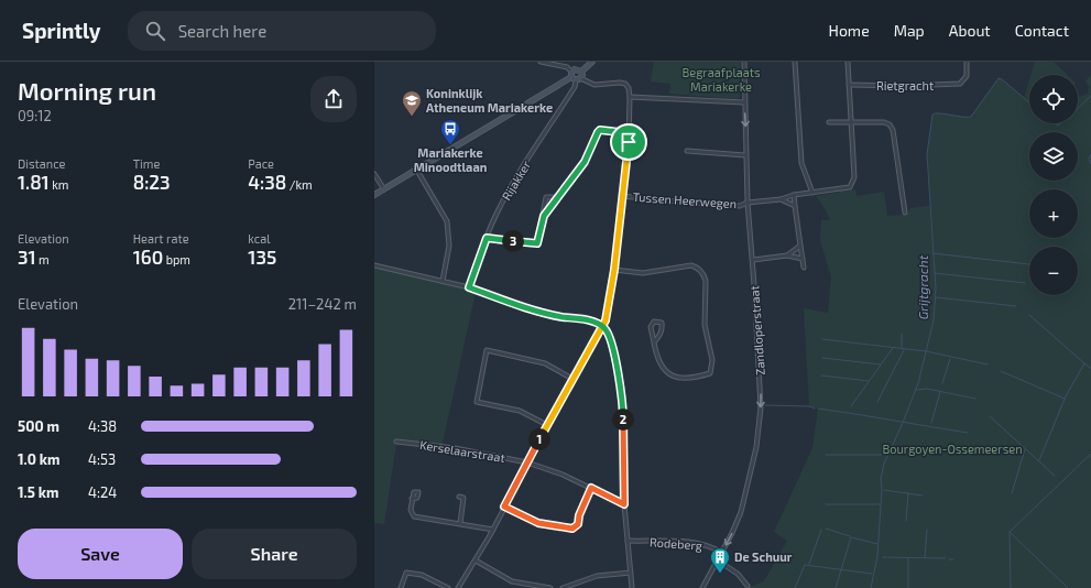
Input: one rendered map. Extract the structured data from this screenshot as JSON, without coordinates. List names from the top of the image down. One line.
{"streets":{"street":["Rietgracht","Rijakker","Tussen Heerwegen","Zandloperstraat","Kerselaarstraat","Rodeberg"]},"crossings":[["Rietgracht","Tussen Heerwegen"],["Tussen Heerwegen","Zandloperstraat"],["Zandloperstraat","Rodeberg"]],"one_way":["Zandloperstraat"],"water":["Grijtgracht"],"parks":["Begraafplaats Mariakerke","Bourgoyen-Ossemeersen"],"places":{"school or university":["Koninklijk Atheneum Mariakerke"],"bus stop":["Mariakerke Minoodtlaan"],"building":["De Schuur"]},"page":{"header":"Sprintly","search":"Search here","nav":["Home","Map","About","Contact"],"heading":["Morning run","09:12"],"map_buttons":["+","−"],"stats":[["Distance","1.81 km"],["Time","8:23"],["Pace","4:38 /km"],["Elevation","31 m"],["Heart rate","160 bpm"],["kcal","135"]],"pins":["3","2","1"],"chart":["Elevation","211–242 m"],"list":[{"name":"500 m","note":"4:38"},{"name":"1.0 km","note":"4:53"},{"name":"1.5 km","note":"4:24"}],"buttons":["Save","Share"]}}
